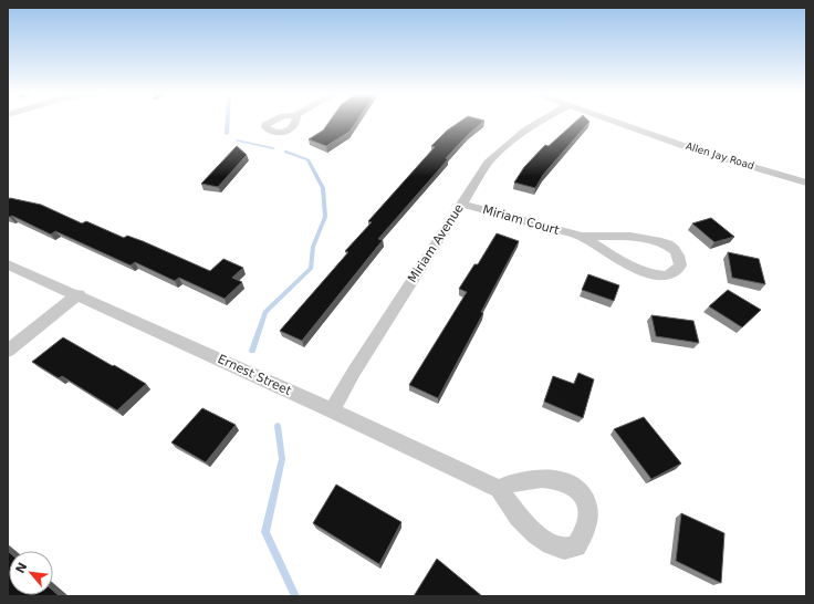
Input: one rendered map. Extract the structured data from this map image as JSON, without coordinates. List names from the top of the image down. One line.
{"streets":{"street":["Allen Jay Road","Miriam Court","Miriam Avenue","Ernest Street"]},"crossings":[["Miriam Court","Miriam Avenue"],["Miriam Avenue","Ernest Street"]],"north":"top left"}
